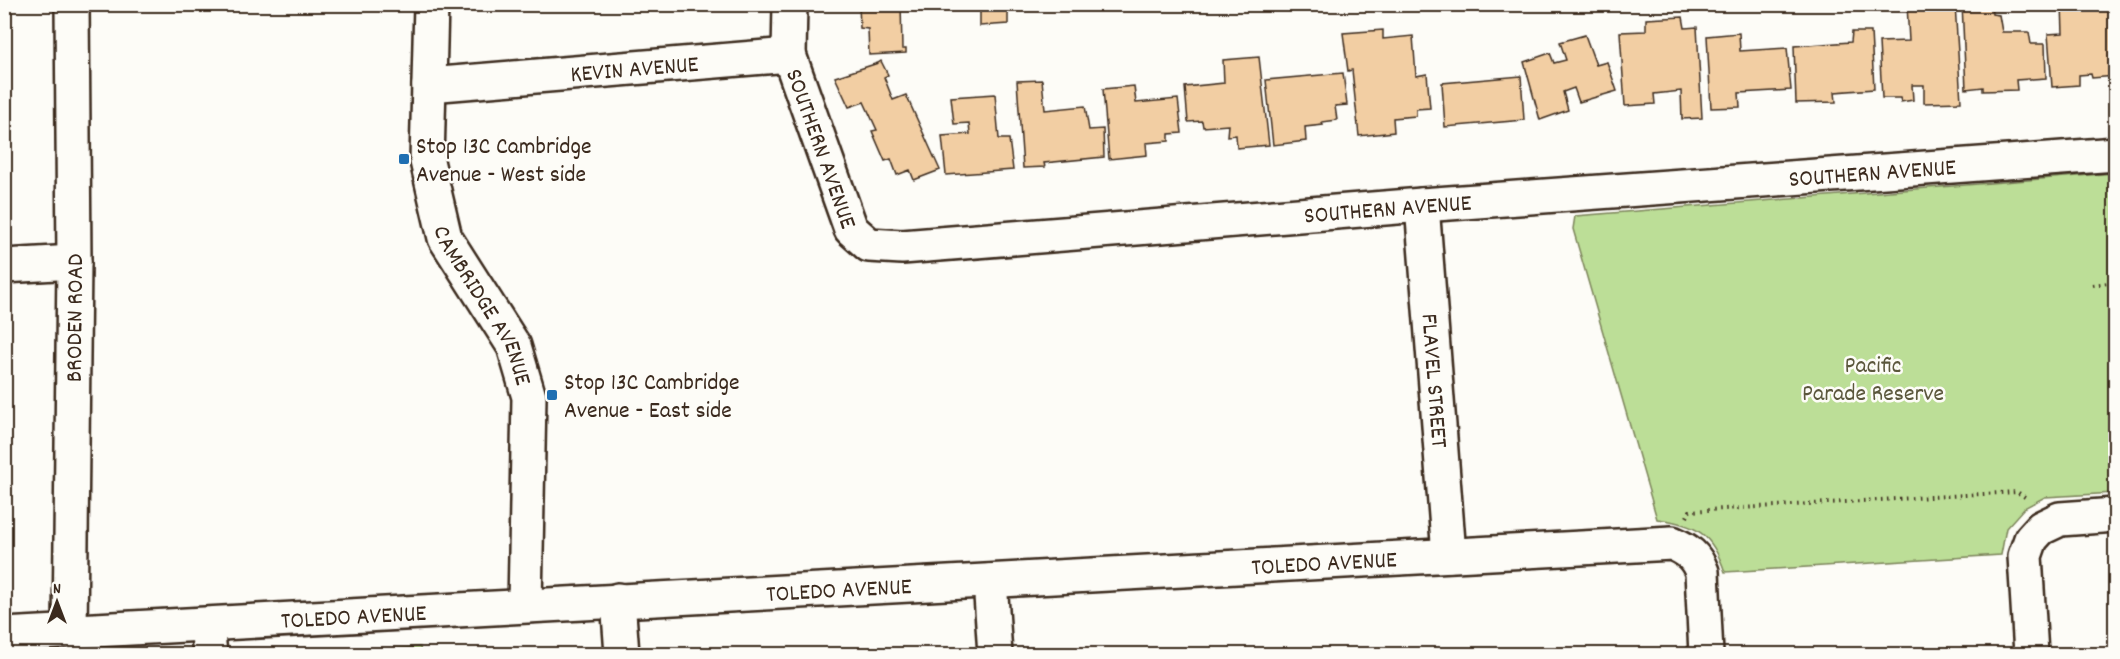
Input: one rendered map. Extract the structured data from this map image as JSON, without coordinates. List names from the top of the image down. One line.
{"streets":{"street":["KEVIN AVENUE","SOUTHERN AVENUE","CAMBRIDGE AVENUE","BRODEN ROAD","FLAVEL STREET","TOLEDO AVENUE"]},"crossings":[["KEVIN AVENUE","SOUTHERN AVENUE"],["KEVIN AVENUE","CAMBRIDGE AVENUE"],["SOUTHERN AVENUE","FLAVEL STREET"],["CAMBRIDGE AVENUE","TOLEDO AVENUE"],["BRODEN ROAD","TOLEDO AVENUE"],["FLAVEL STREET","TOLEDO AVENUE"]],"parks":["Pacific Parade Reserve"],"places":{"transit":["Stop 13C Cambridge Avenue - West side","Stop 13C Cambridge Avenue - East side"]},"north":"top"}
